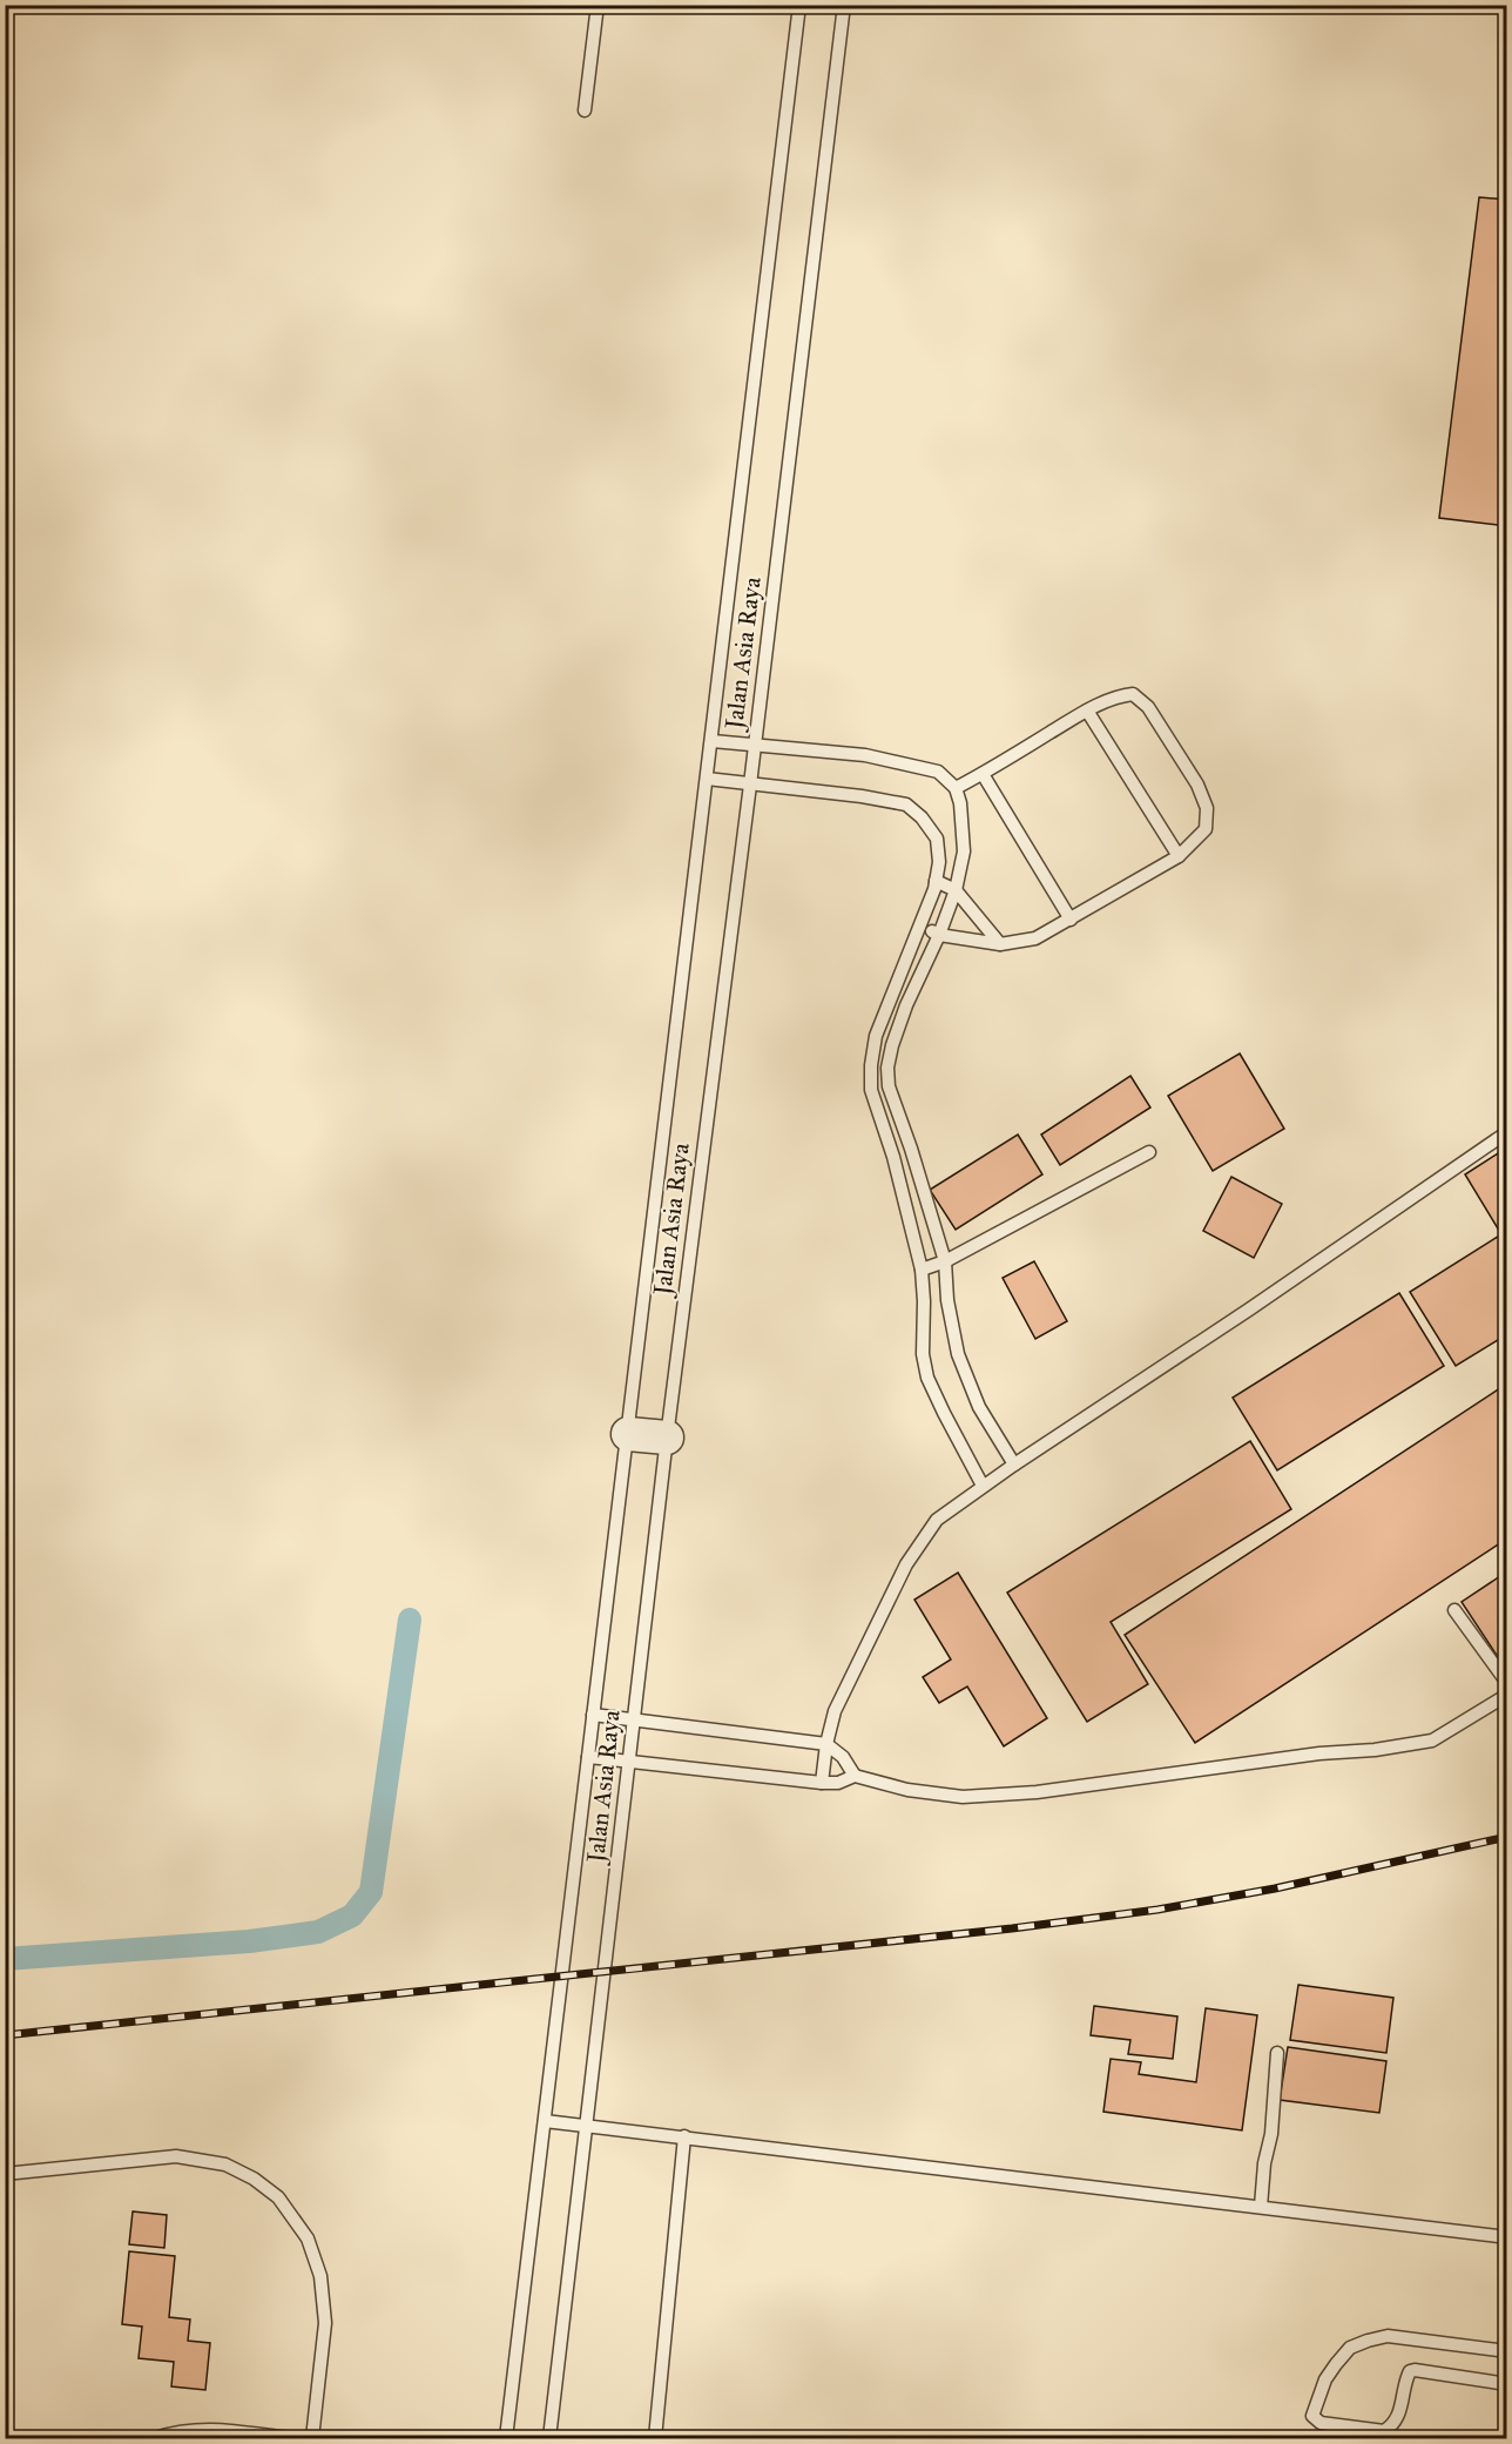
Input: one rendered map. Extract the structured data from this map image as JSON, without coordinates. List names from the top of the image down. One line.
{"streets":{"lane":["Jalan Asia Raya"]}}
